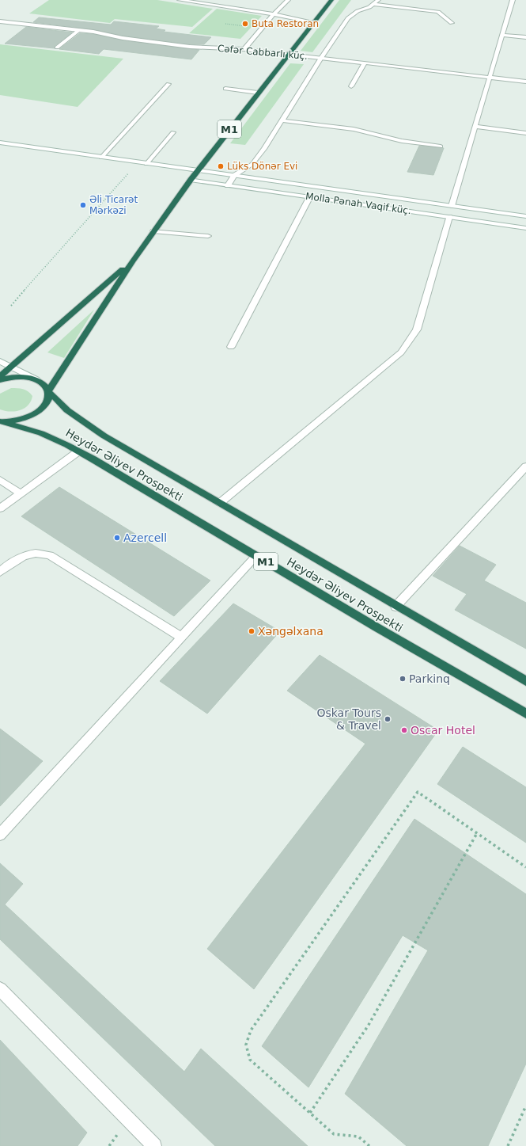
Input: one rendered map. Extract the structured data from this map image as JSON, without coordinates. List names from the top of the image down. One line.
{"streets":{"highway":["M1","Heydər Əliyev Prospekti"],"street":["Cəfər Cabbarlı küç.","Molla Pənah Vaqif küç."]},"crossings":[["Cəfər Cabbarlı küç.","M1"],["M1","Molla Pənah Vaqif küç."]],"places":["Buta Restoran","Lüks Dönər Evi","Əli Ticarət Mərkəzi","Azercell","Xəngəlxana","Parkinq","Oskar Tours & Travel","Oscar Hotel"]}
